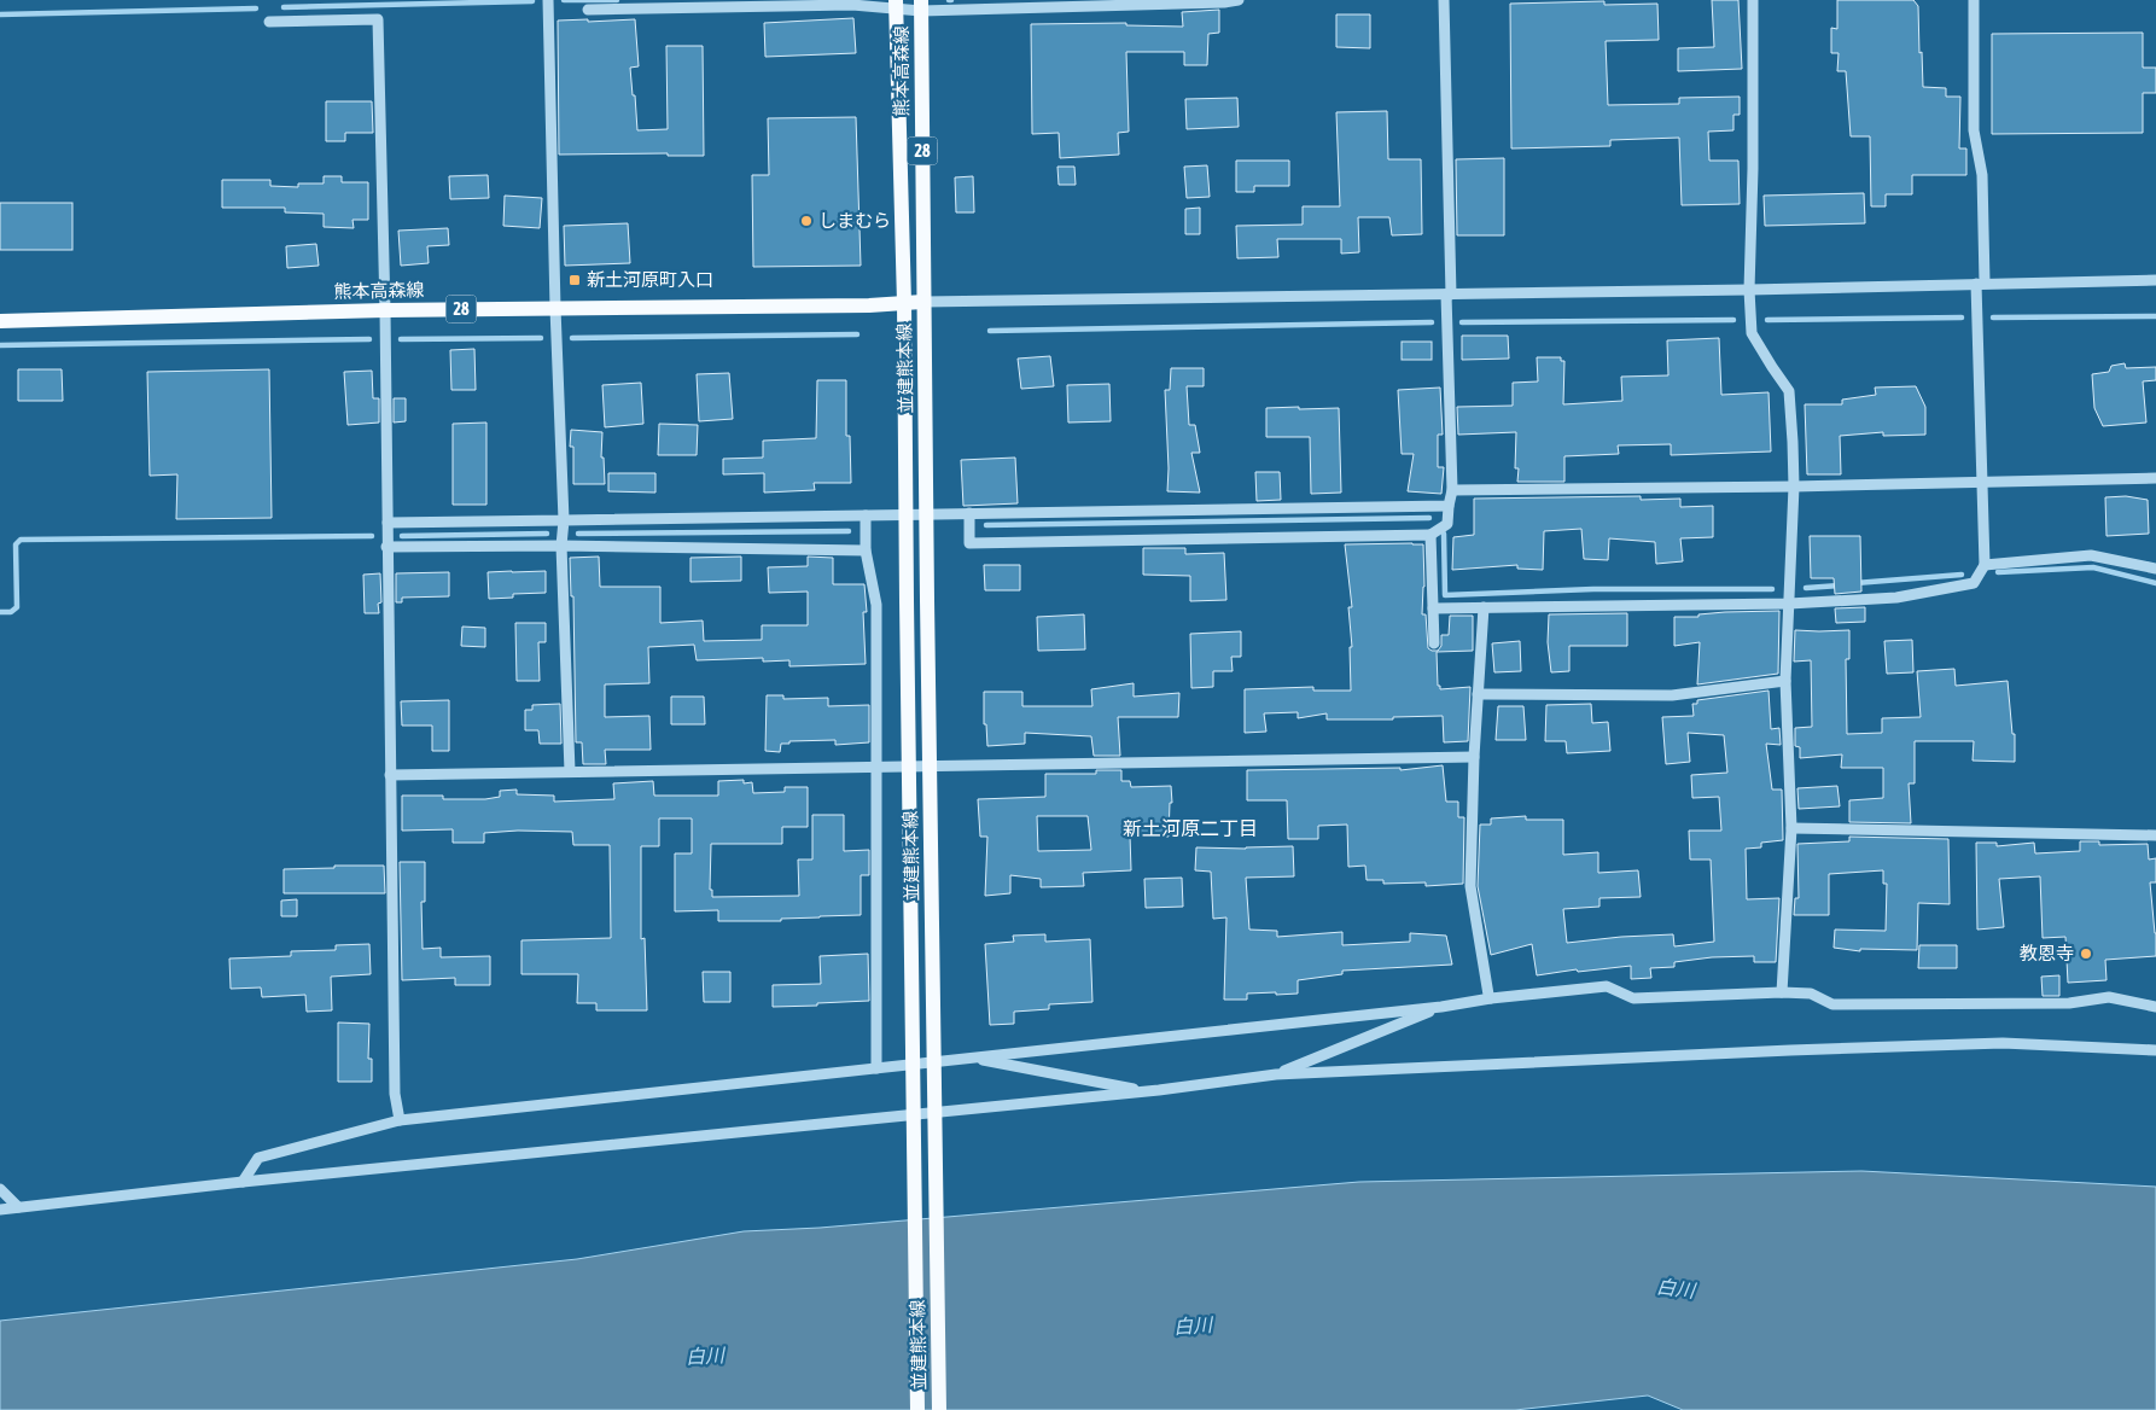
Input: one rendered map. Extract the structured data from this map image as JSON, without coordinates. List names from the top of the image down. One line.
{"streets":{"main road":["熊本高森線","28","並建熊本線"]},"crossings":[["熊本高森線","並建熊本線"]],"districts":["新土河原二丁目"],"water":["白川"],"places":{"other":["しまむら","教恩寺"],"transit":["新土河原町入口"]}}
